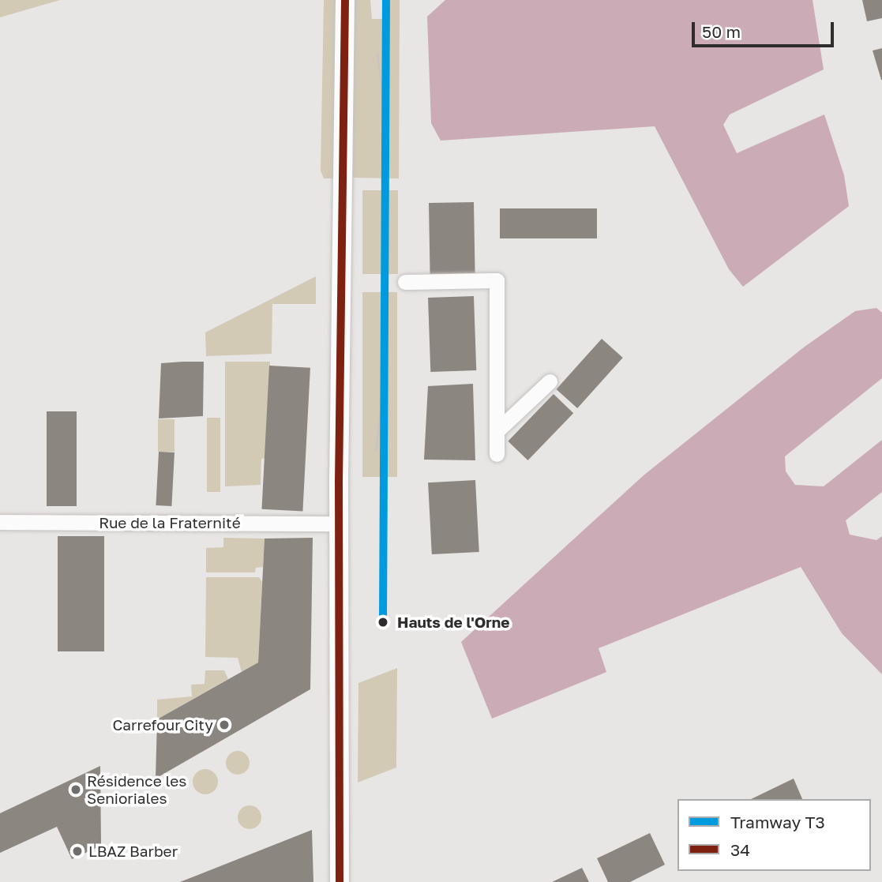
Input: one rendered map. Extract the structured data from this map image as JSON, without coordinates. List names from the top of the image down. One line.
{"streets":{"street":["Rue de la Fraternité"]},"places":["Hauts de l'Orne","Carrefour City","Résidence les Senioriales","LBAZ Barber"],"lines":["tram line T3","transit line 34"],"legend":["Tramway T3","34"],"scale_bar":"50 m"}
